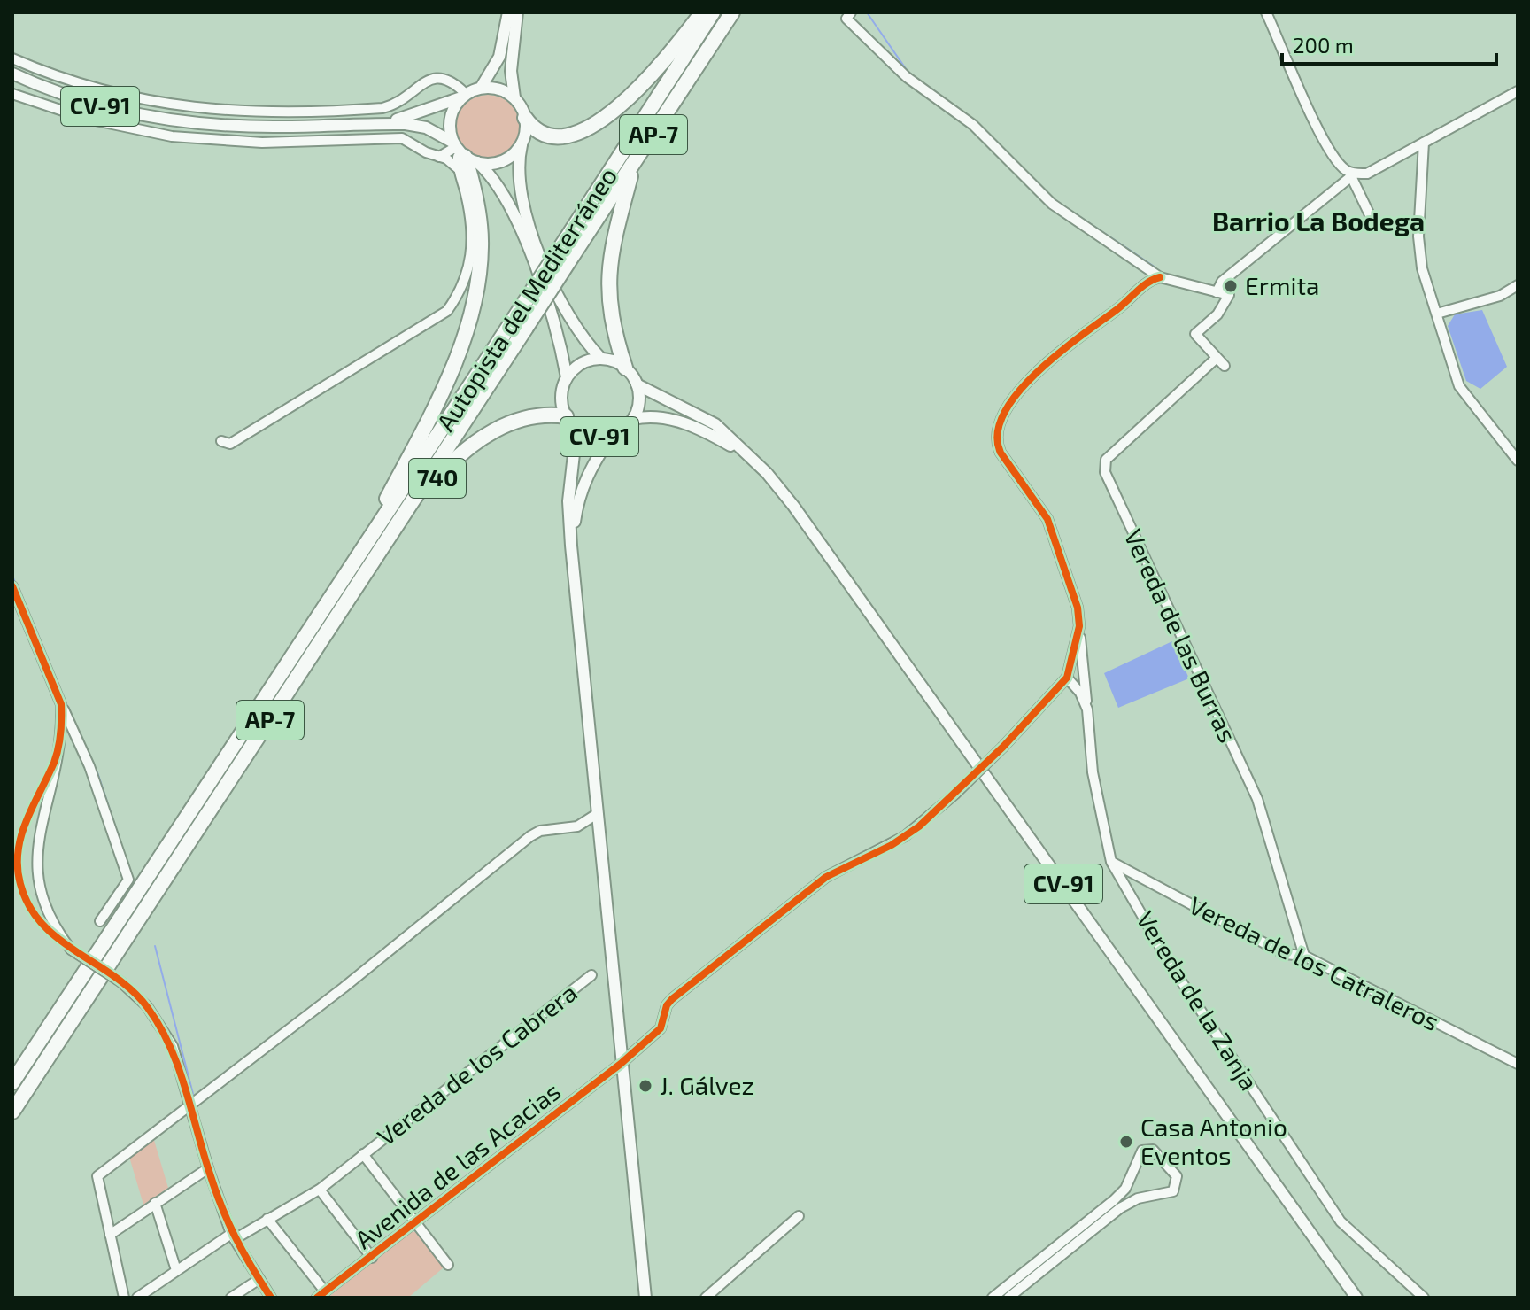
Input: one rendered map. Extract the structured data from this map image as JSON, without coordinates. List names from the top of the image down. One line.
{"streets":{"highway":["AP-7","Autopista del Mediterráneo","740"],"main road":["CV-91"],"street":["Vereda de las Burras","Vereda de los Catraleros","Vereda de la Zanja","Vereda de los Cabrera","Avenida de las Acacias"]},"crossings":[["CV-91","740"],["Autopista del Mediterráneo","740"],["Vereda de las Burras","Vereda de los Catraleros"],["Vereda de los Catraleros","Vereda de la Zanja"]],"districts":["Barrio La Bodega"],"places":["Ermita","J. Gálvez","Casa Antonio Eventos"],"scale_bar":"200 m"}
